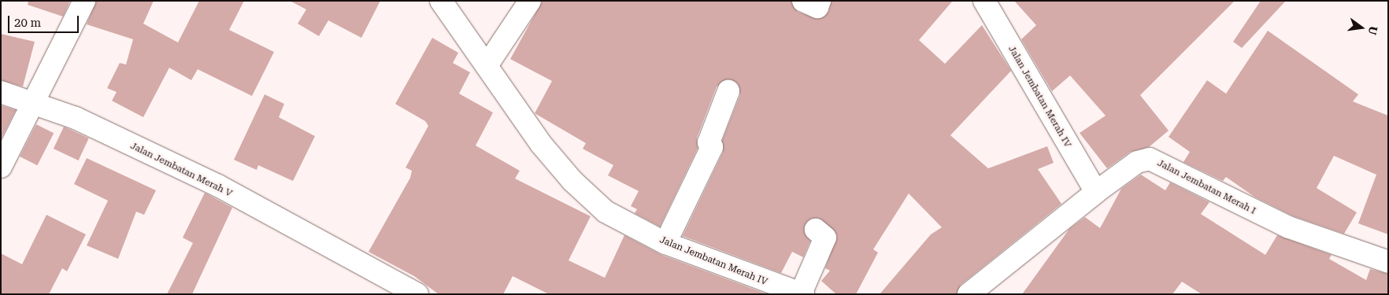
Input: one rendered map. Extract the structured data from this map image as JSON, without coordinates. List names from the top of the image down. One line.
{"streets":{"street":["Jalan Jembatan Merah IV","Jalan Jembatan Merah V","Jalan Jembatan Merah I"]},"crossings":[["Jalan Jembatan Merah IV","Jalan Jembatan Merah I"]],"scale_bar":"20 m","north":"right"}
